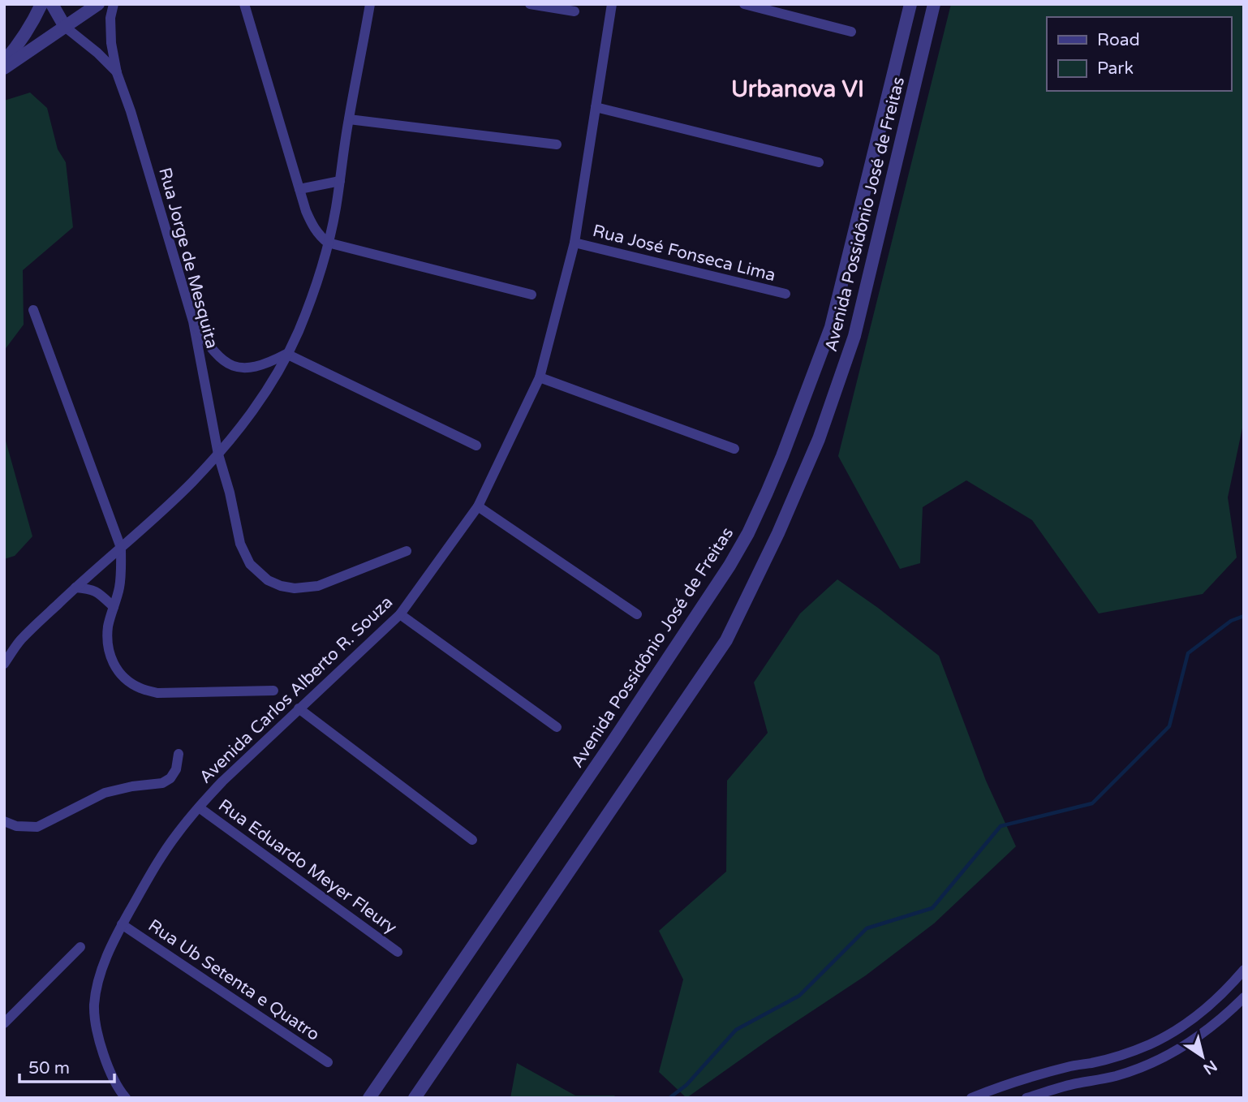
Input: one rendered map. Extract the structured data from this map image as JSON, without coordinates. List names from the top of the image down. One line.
{"streets":{"street":["Avenida Possidônio José de Freitas","Rua José Fonseca Lima","Rua Jorge de Mesquita","Avenida Carlos Alberto R. Souza","Rua Eduardo Meyer Fleury","Rua Ub Setenta e Quatro"]},"crossings":[["Rua José Fonseca Lima","Avenida Carlos Alberto R. Souza"],["Avenida Carlos Alberto R. Souza","Rua Eduardo Meyer Fleury"],["Avenida Carlos Alberto R. Souza","Rua Ub Setenta e Quatro"]],"districts":["Urbanova VI"],"legend":["Road","Park"],"scale_bar":"50 m","north":"bottom right"}
